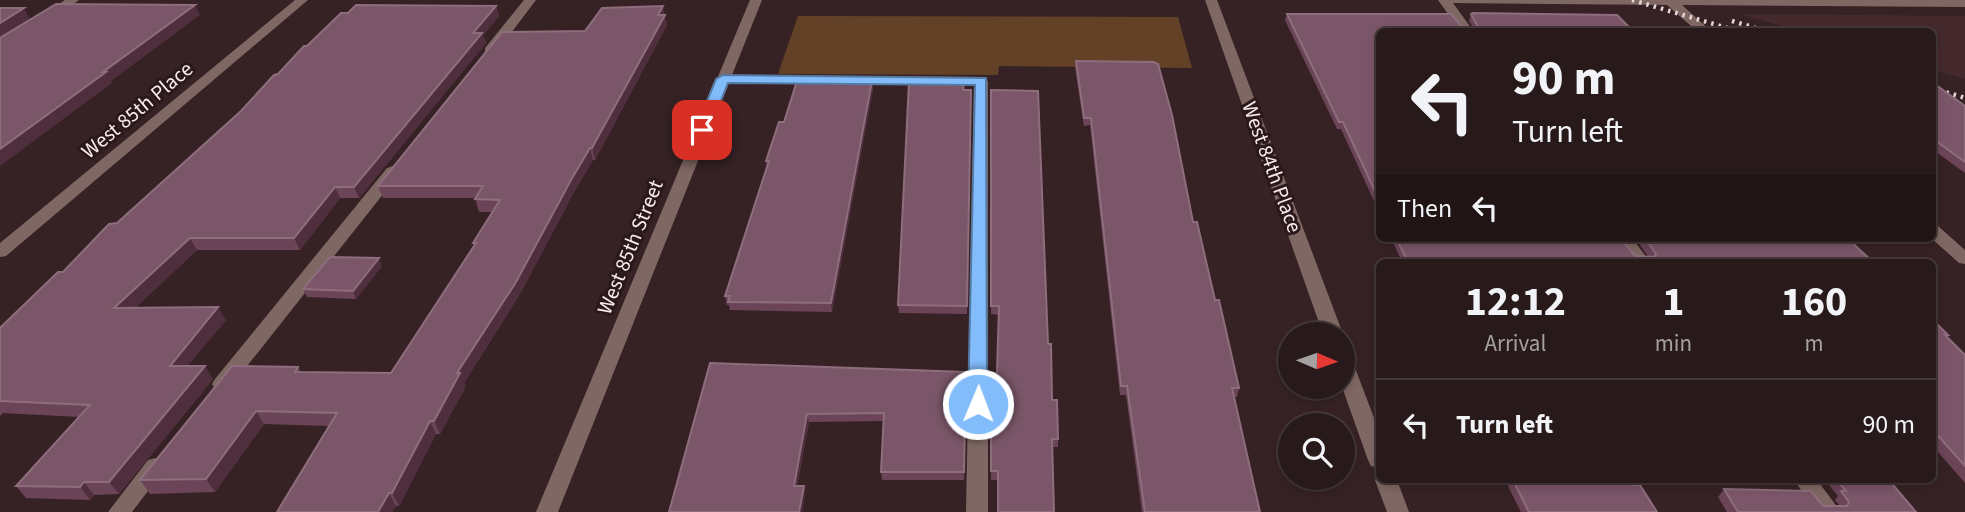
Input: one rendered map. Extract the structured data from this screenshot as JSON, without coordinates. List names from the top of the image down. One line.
{"streets":{"street":["West 85th Place","West 84th Place","West 85th Street"]},"north":"right","page":{"turn":["90 m","Turn left"],"then":"Then","eta":["12:12","Arrival","1","min","160","m"],"list":[{"name":"Turn left","value":"90 m"}]}}
